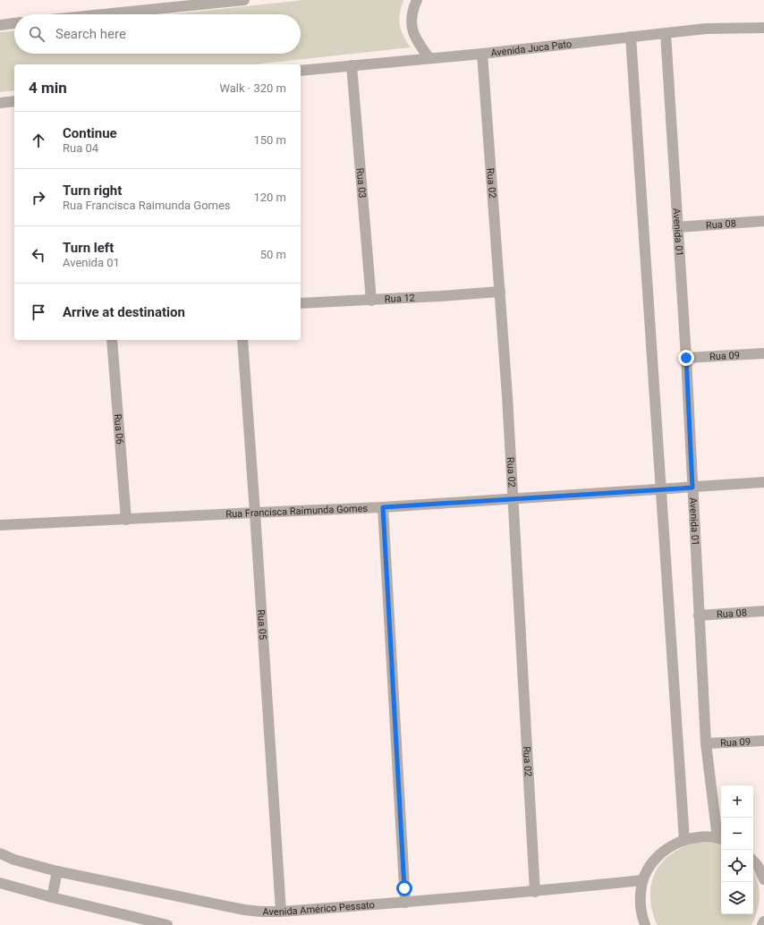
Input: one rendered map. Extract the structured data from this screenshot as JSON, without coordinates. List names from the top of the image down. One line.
{"streets":{"street":["Avenida Juca Pato","Rua 03","Rua 02","Rua 08","Avenida 01","Rua 12","Rua 09","Rua 06","Rua Francisca Raimunda Gomes","Rua 05","Avenida Américo Pessato"]},"crossings":[["Avenida Juca Pato","Rua 03"],["Avenida Juca Pato","Rua 02"],["Avenida Juca Pato","Avenida 01"],["Rua 03","Rua 12"],["Rua 02","Rua 12"],["Rua 02","Rua Francisca Raimunda Gomes"],["Rua 02","Avenida Américo Pessato"],["Rua 08","Avenida 01"],["Avenida 01","Rua 09"],["Avenida 01","Rua Francisca Raimunda Gomes"],["Rua 06","Rua Francisca Raimunda Gomes"],["Rua Francisca Raimunda Gomes","Rua 05"],["Rua 05","Avenida Américo Pessato"]],"page":{"search":"Search here","heading":["4 min","Walk · 320 m"],"list":[["Continue","Rua 04","150 m"],["Turn right","Rua Francisca Raimunda Gomes","120 m"],["Turn left","Avenida 01","50 m"],"Arrive at destination"],"map_buttons":["+","−"]}}
